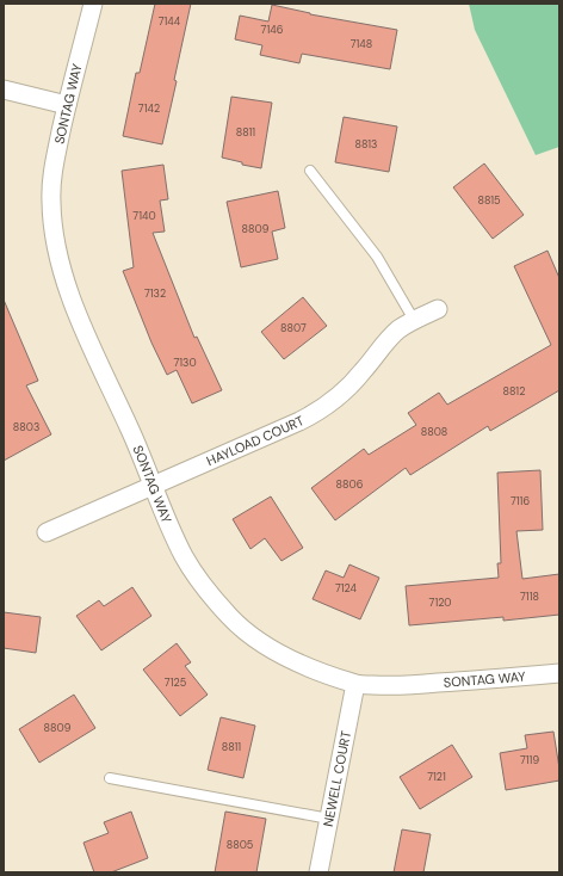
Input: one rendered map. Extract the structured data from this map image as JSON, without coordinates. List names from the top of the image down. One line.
{"streets":{"street":["SONTAG WAY","HAYLOAD COURT","NEWELL COURT"]},"crossings":[["SONTAG WAY","HAYLOAD COURT"],["SONTAG WAY","NEWELL COURT"]],"house_numbers":["7144","7146","7148","7142","8811","8813","8815","7140","8809","7132","8807","7130","8812","8803","8808","8806","7116","7124","7118","7120","7125","8809","8811","7119","7121","8805"]}
